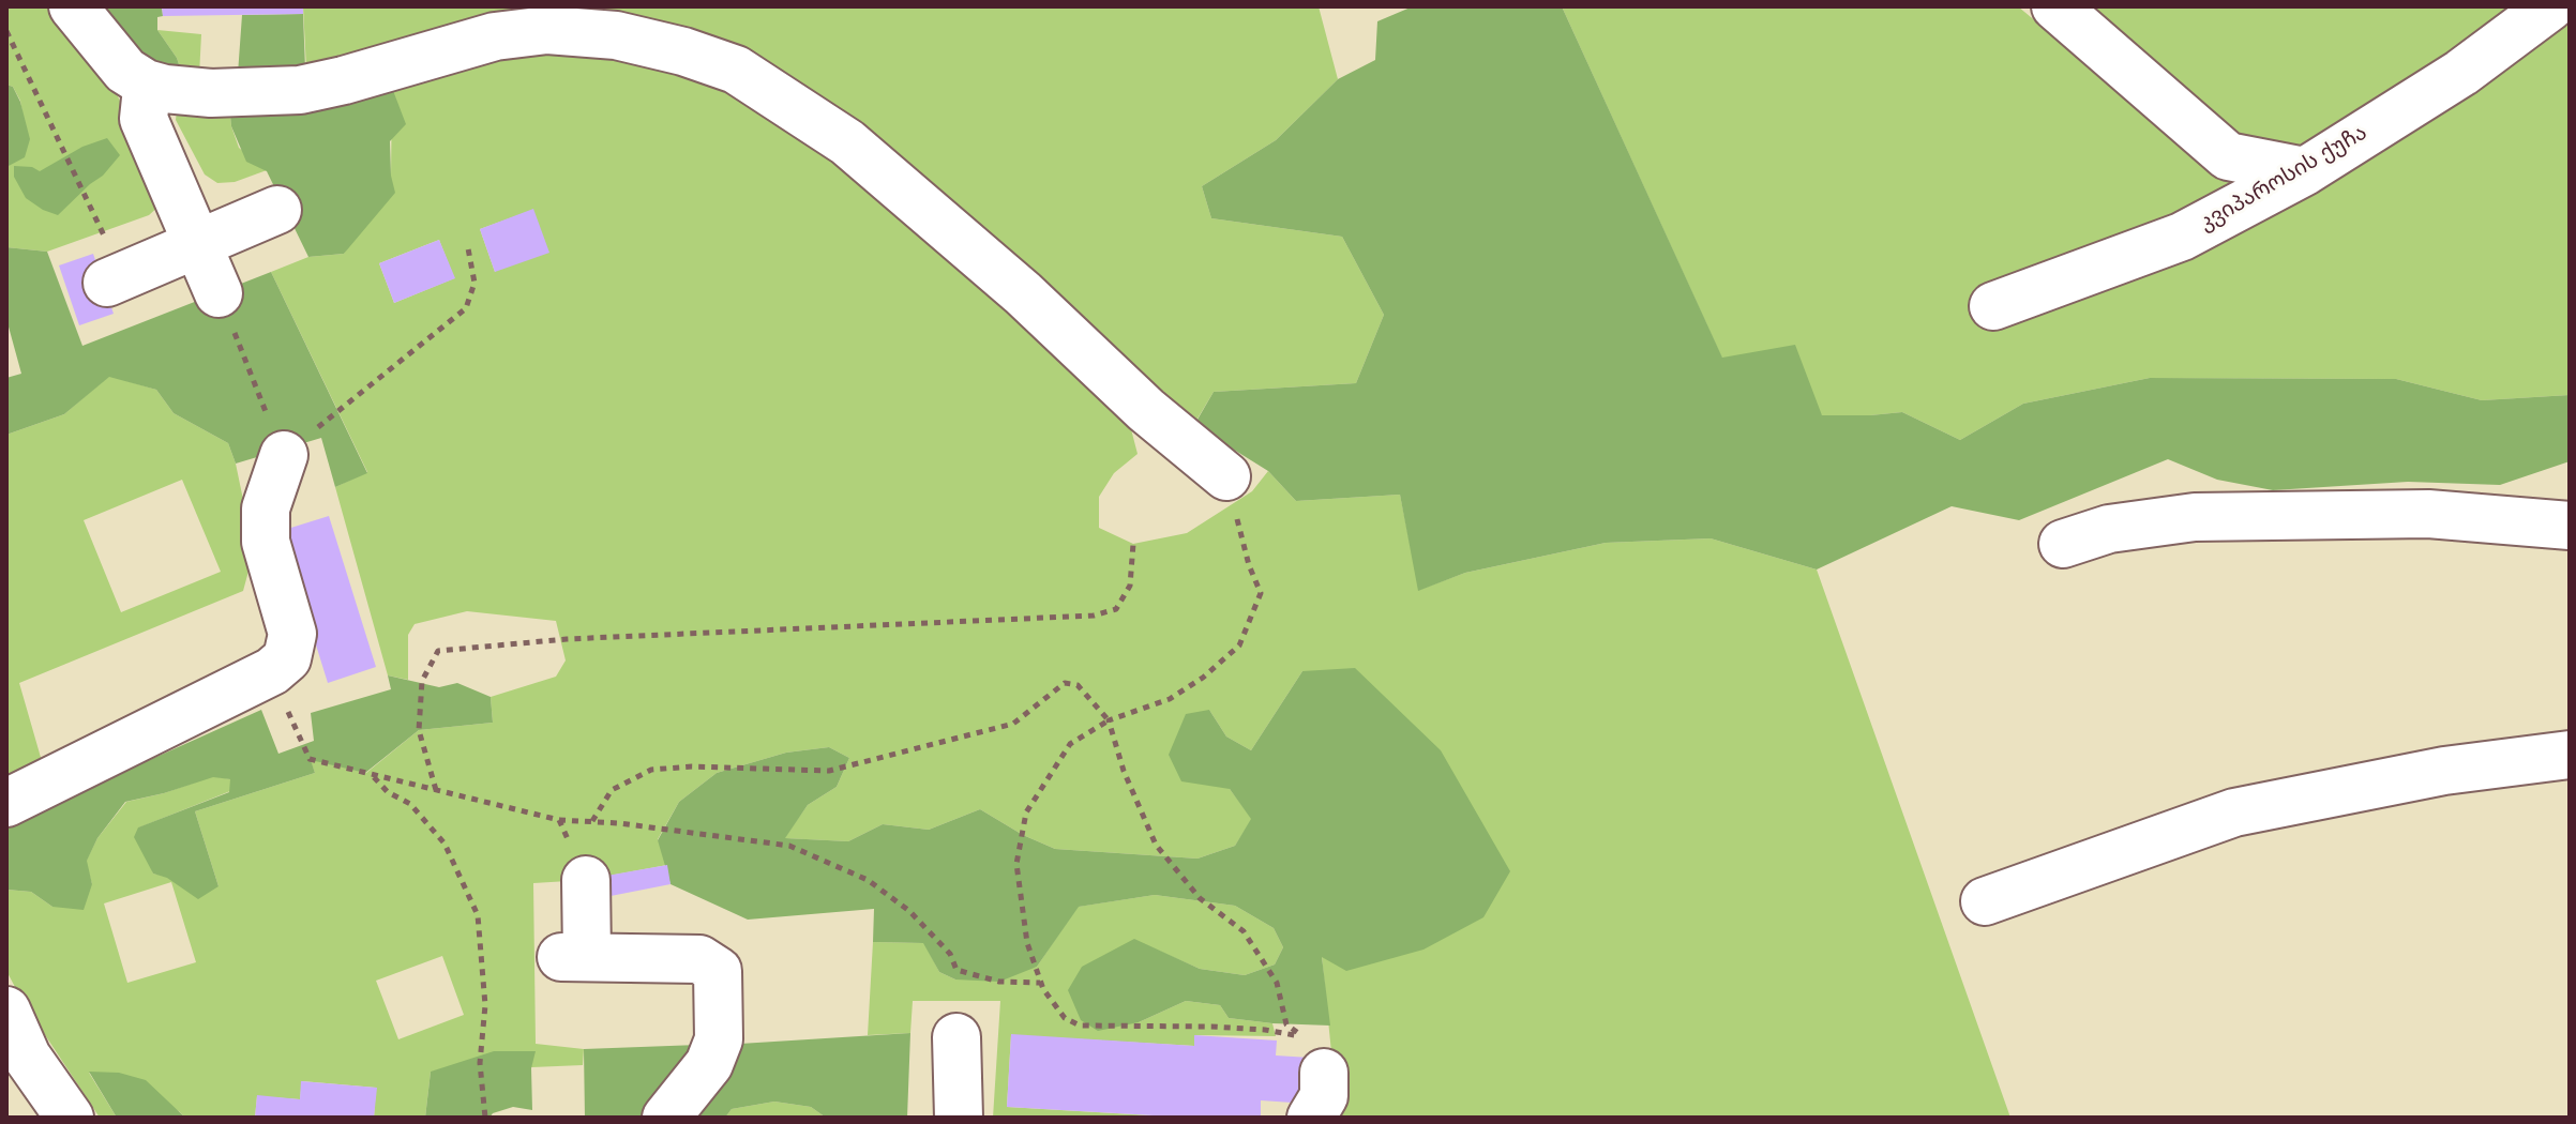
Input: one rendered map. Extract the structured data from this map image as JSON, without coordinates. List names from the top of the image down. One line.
{"streets":{"street":["კვიპაროსის ქუჩა"]}}
